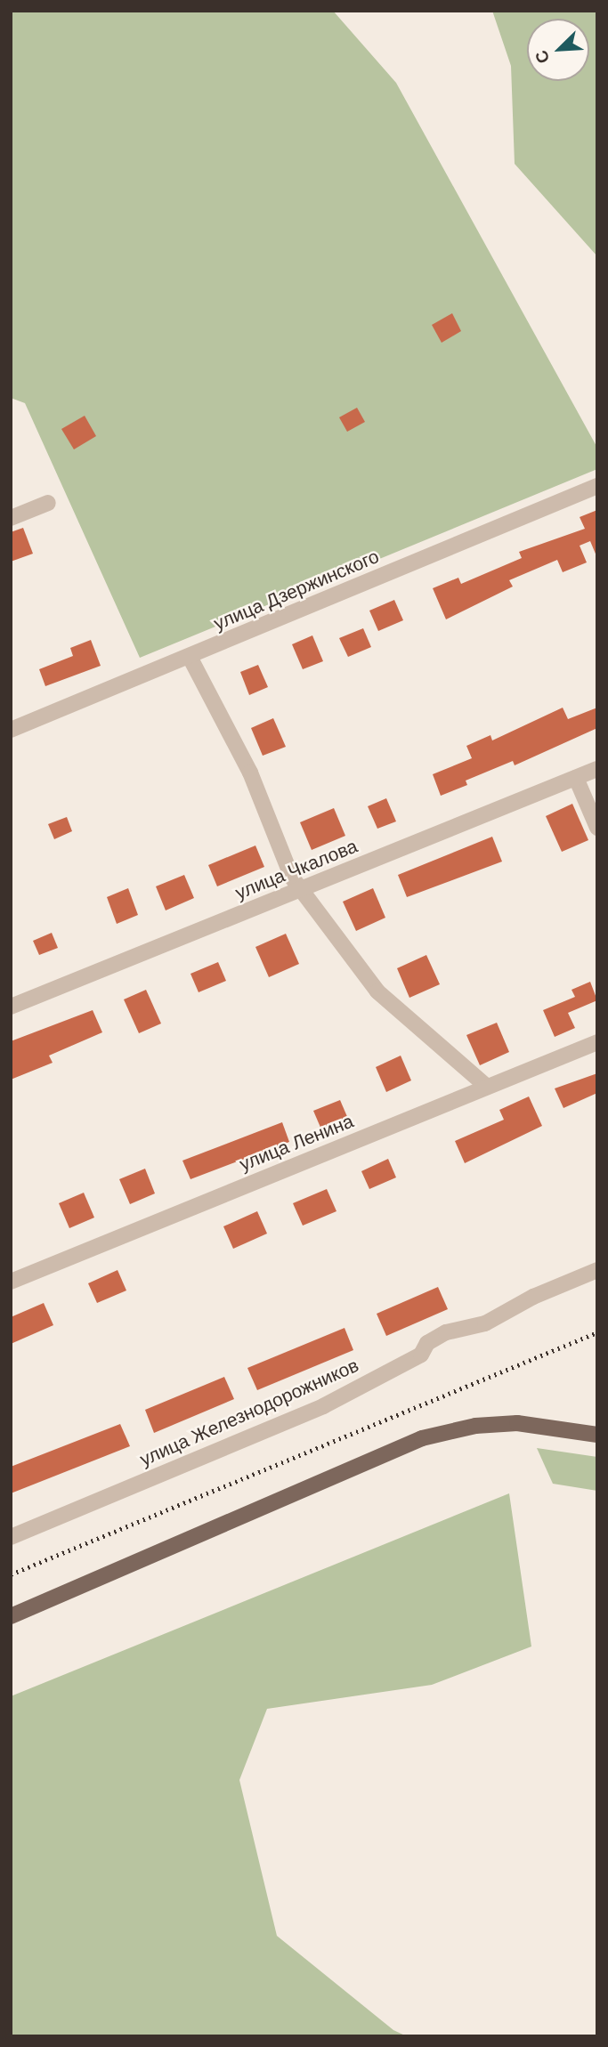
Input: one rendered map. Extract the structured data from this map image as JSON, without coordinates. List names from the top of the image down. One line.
{"streets":{"street":["улица Дзержинского","улица Чкалова","улица Ленина","улица Железнодорожников"]},"north":"bottom left"}
